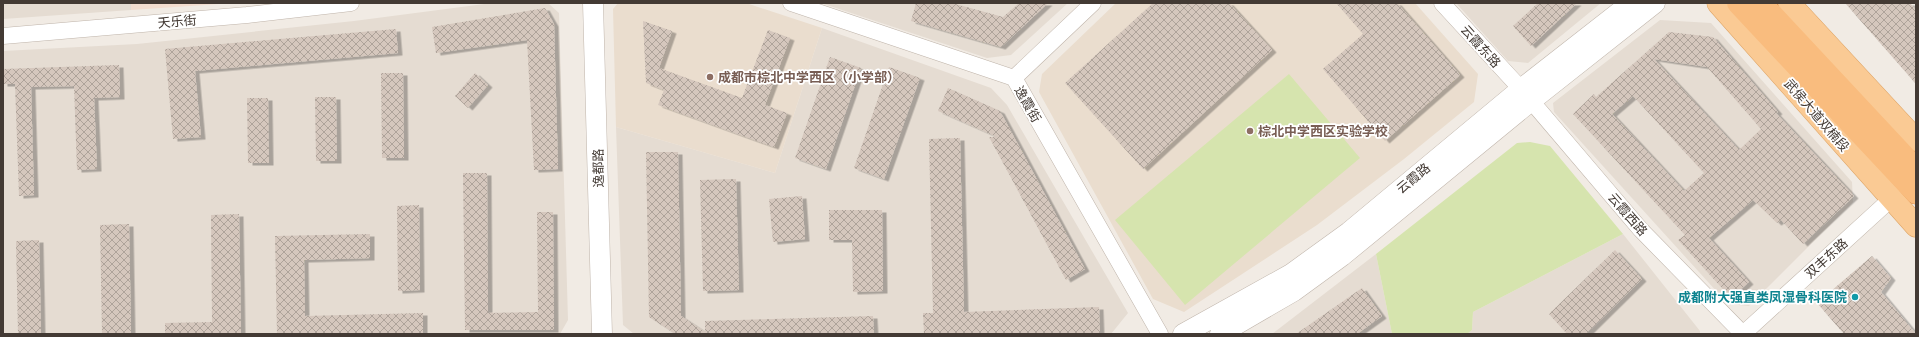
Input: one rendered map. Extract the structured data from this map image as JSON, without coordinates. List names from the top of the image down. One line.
{"streets":{"main road":["武侯大道双楠段"],"street":["天乐街","云霞东路","逸霞街","逸都路","云霞路","云霞西路","双丰东路"]},"crossings":[["云霞东路","云霞路"],["云霞东路","云霞西路"],["武侯大道双楠段","双丰东路"],["云霞路","云霞西路"],["云霞西路","双丰东路"]],"places":["成都市棕北中学西区（小学部）","棕北中学西区实验学校","成都附大强直类凤湿骨科医院"]}
